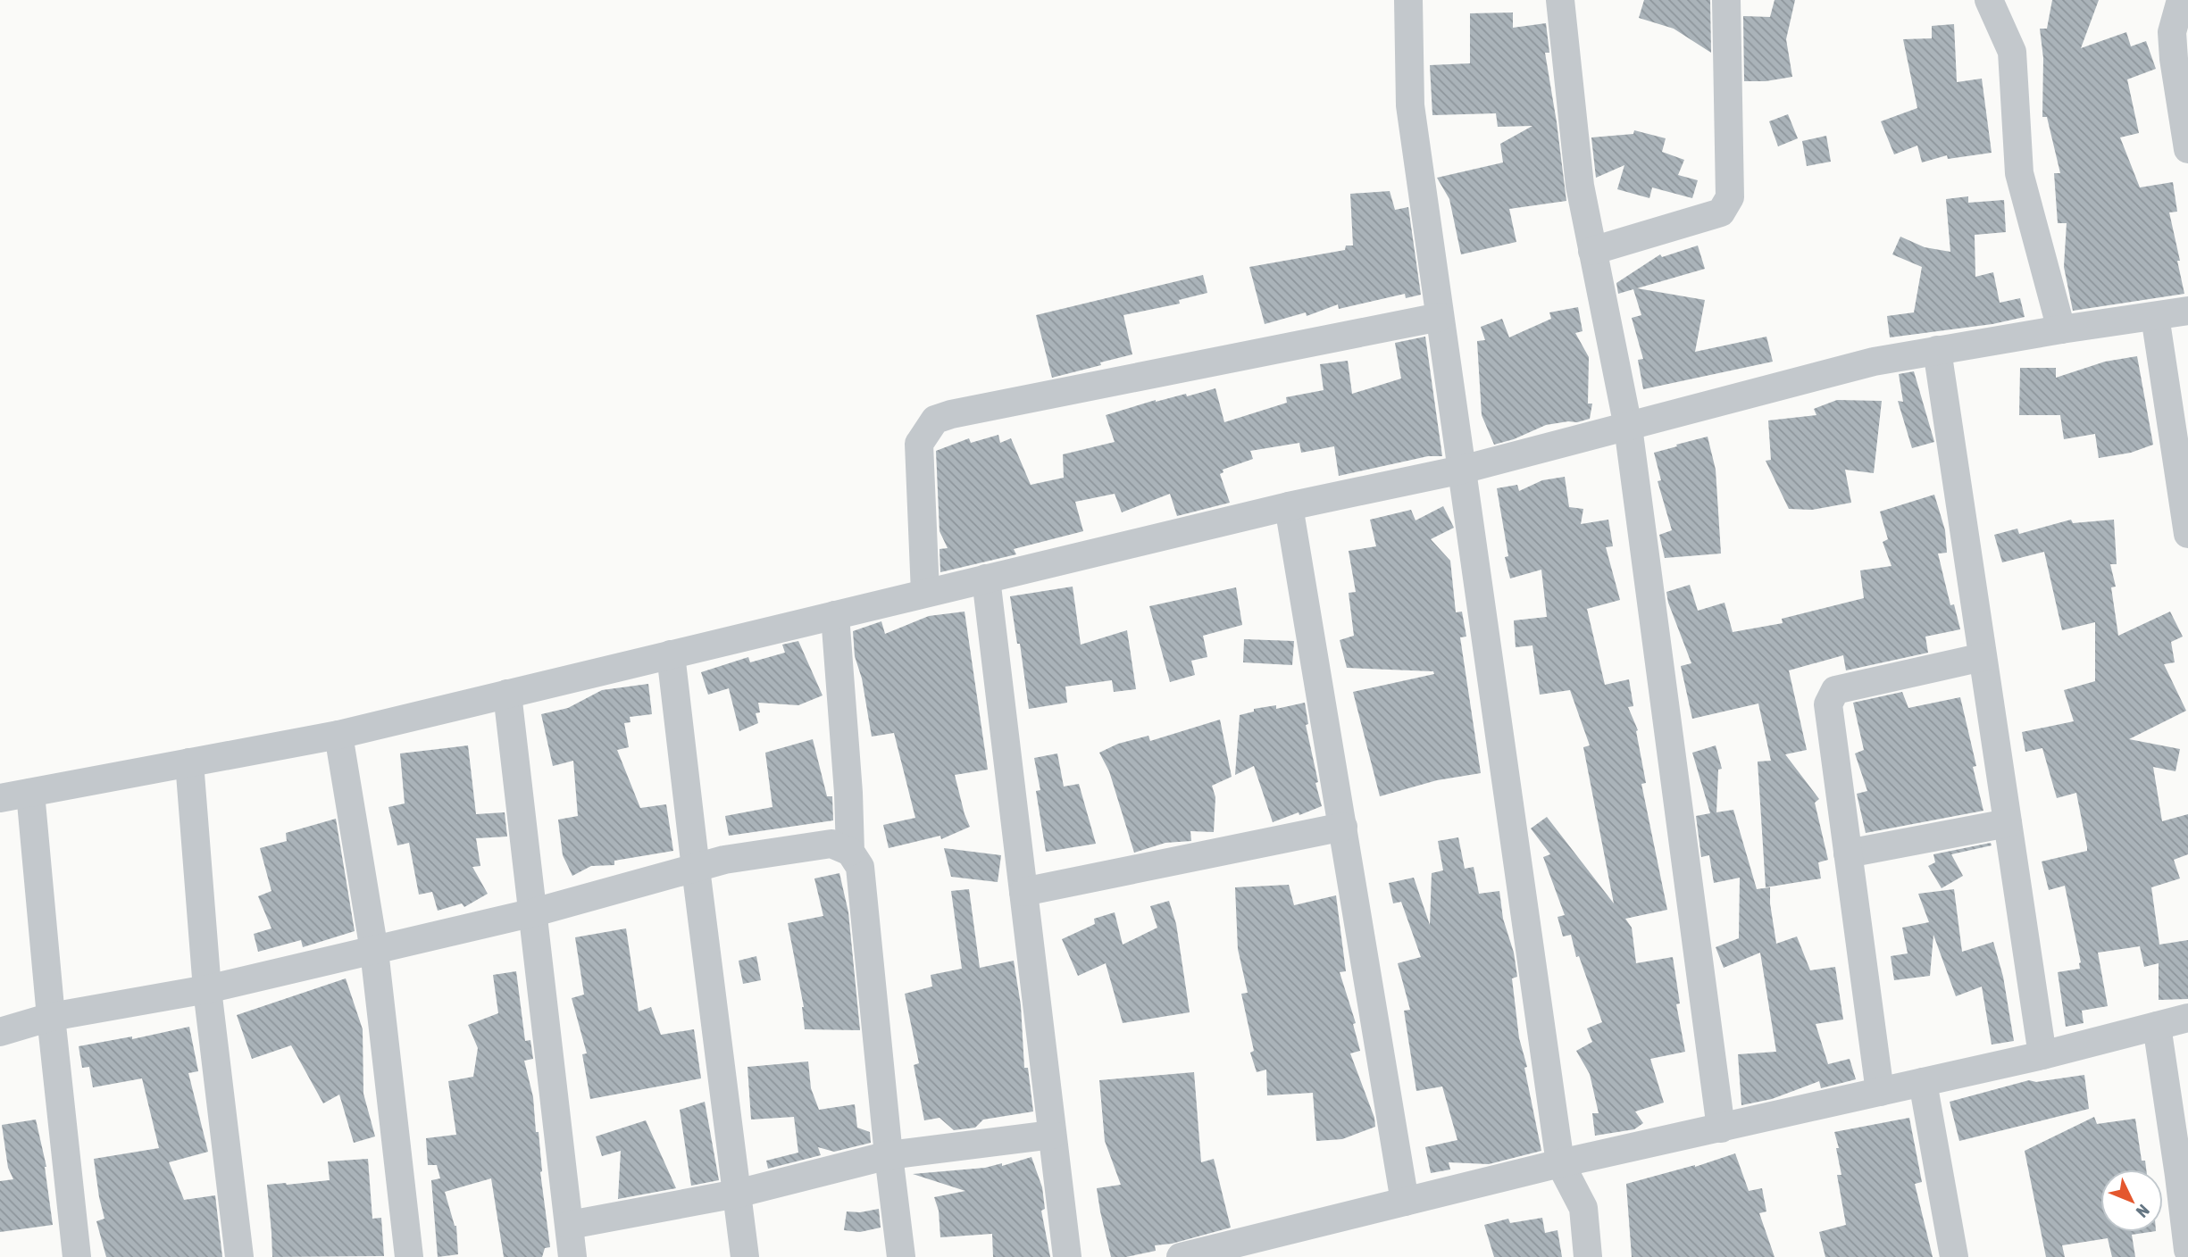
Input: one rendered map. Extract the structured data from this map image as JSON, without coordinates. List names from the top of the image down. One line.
{"north":"bottom right"}
